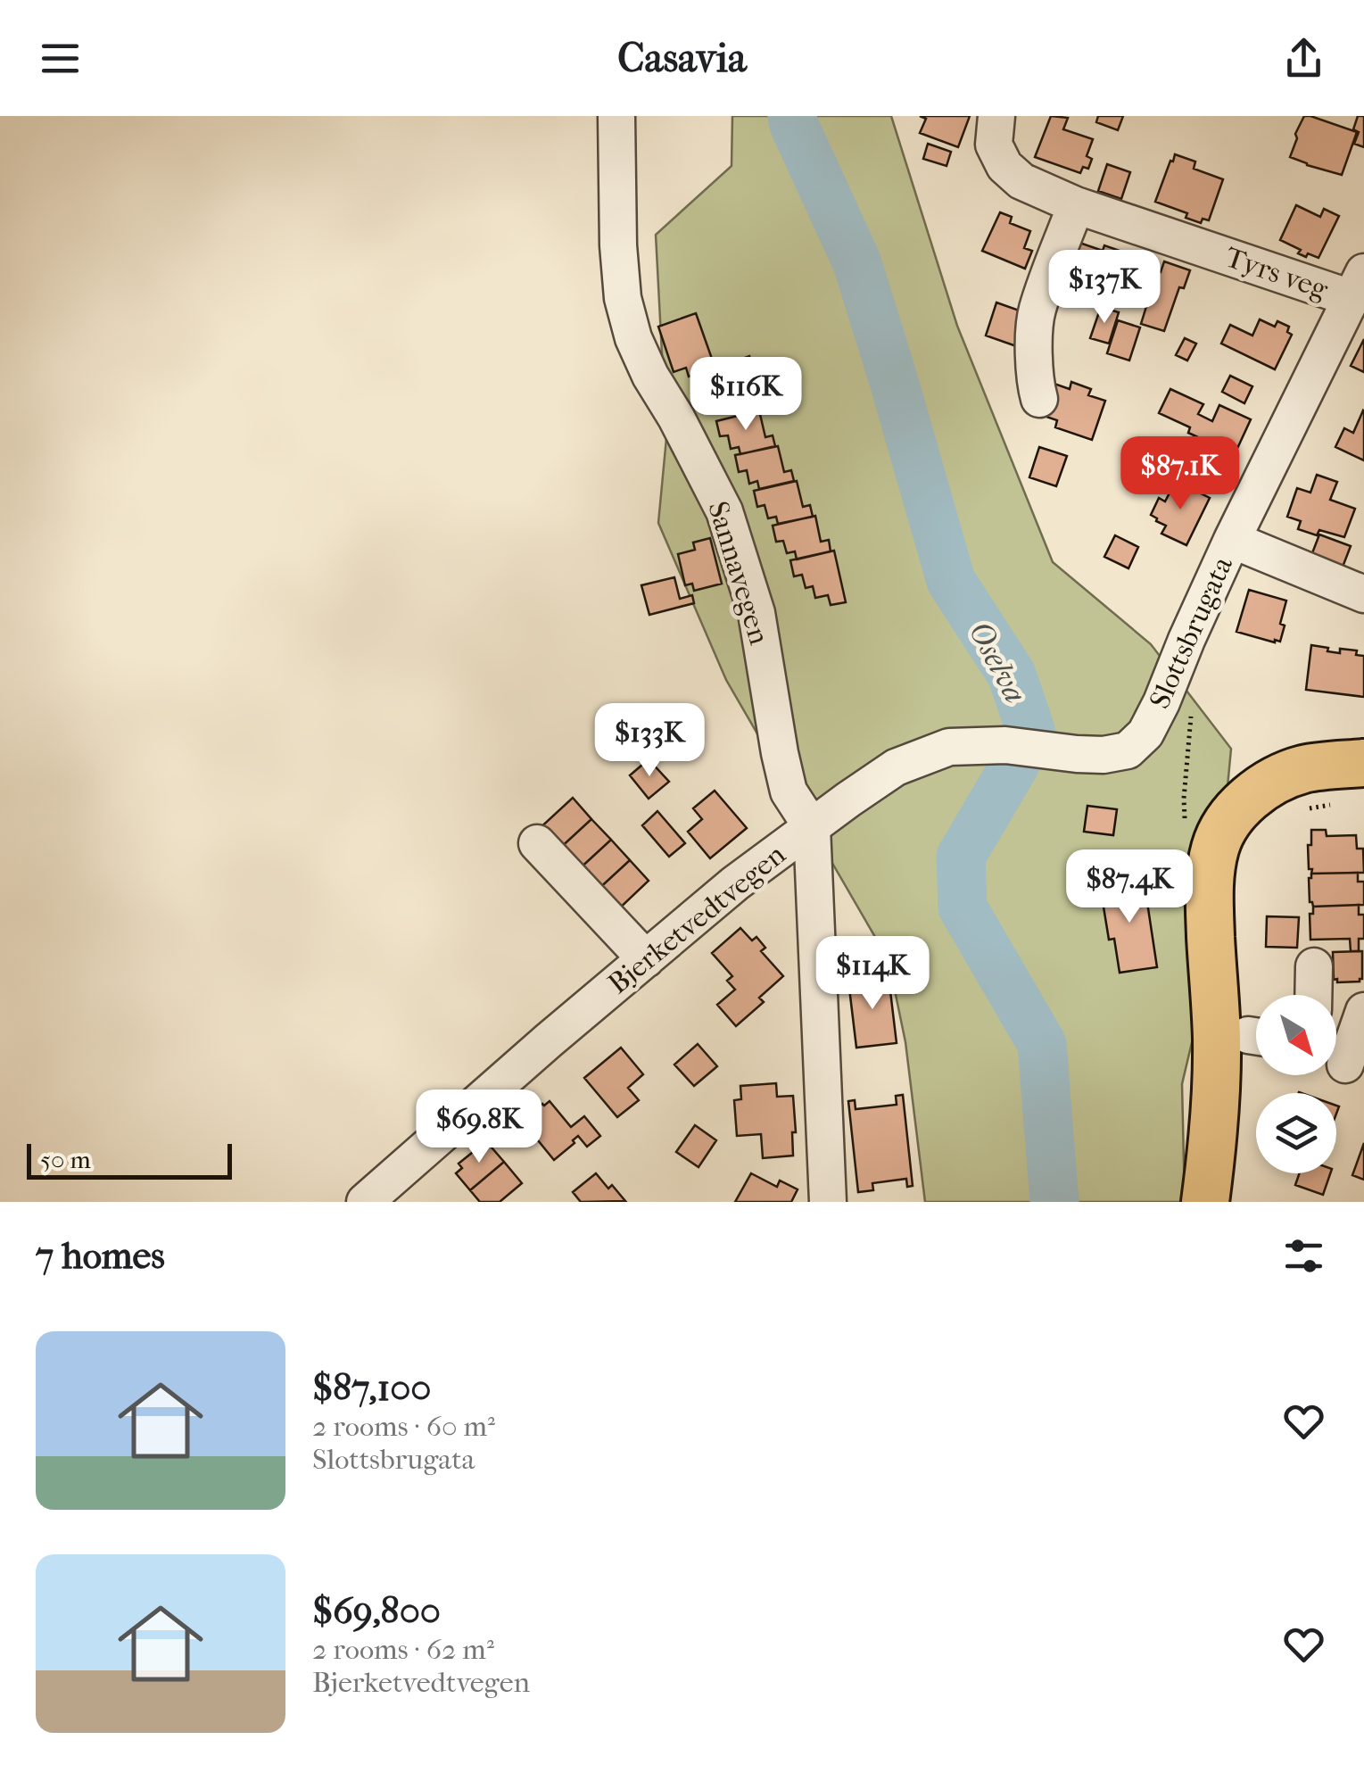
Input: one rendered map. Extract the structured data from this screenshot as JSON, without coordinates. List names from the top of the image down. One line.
{"streets":{"street":["Tyrs veg","Sannavegen","Slottsbrugata","Bjerketvedtvegen"]},"crossings":[["Tyrs veg","Slottsbrugata"],["Sannavegen","Bjerketvedtvegen"],["Slottsbrugata","Bjerketvedtvegen"]],"water":["Oselva"],"scale_bar":"50 m","north":"bottom right","page":{"header":"Casavia","price":["$137K","$116K","$87.1K","$133K","$87.4K","$114K","$69.8K"],"scale":"50 m","heading":"7 homes","list":[{"name":"$87,100","note":"2 rooms · 60 m² · Slottsbrugata"},{"name":"$69,800","note":"2 rooms · 62 m² · Bjerketvedtvegen"}]}}
